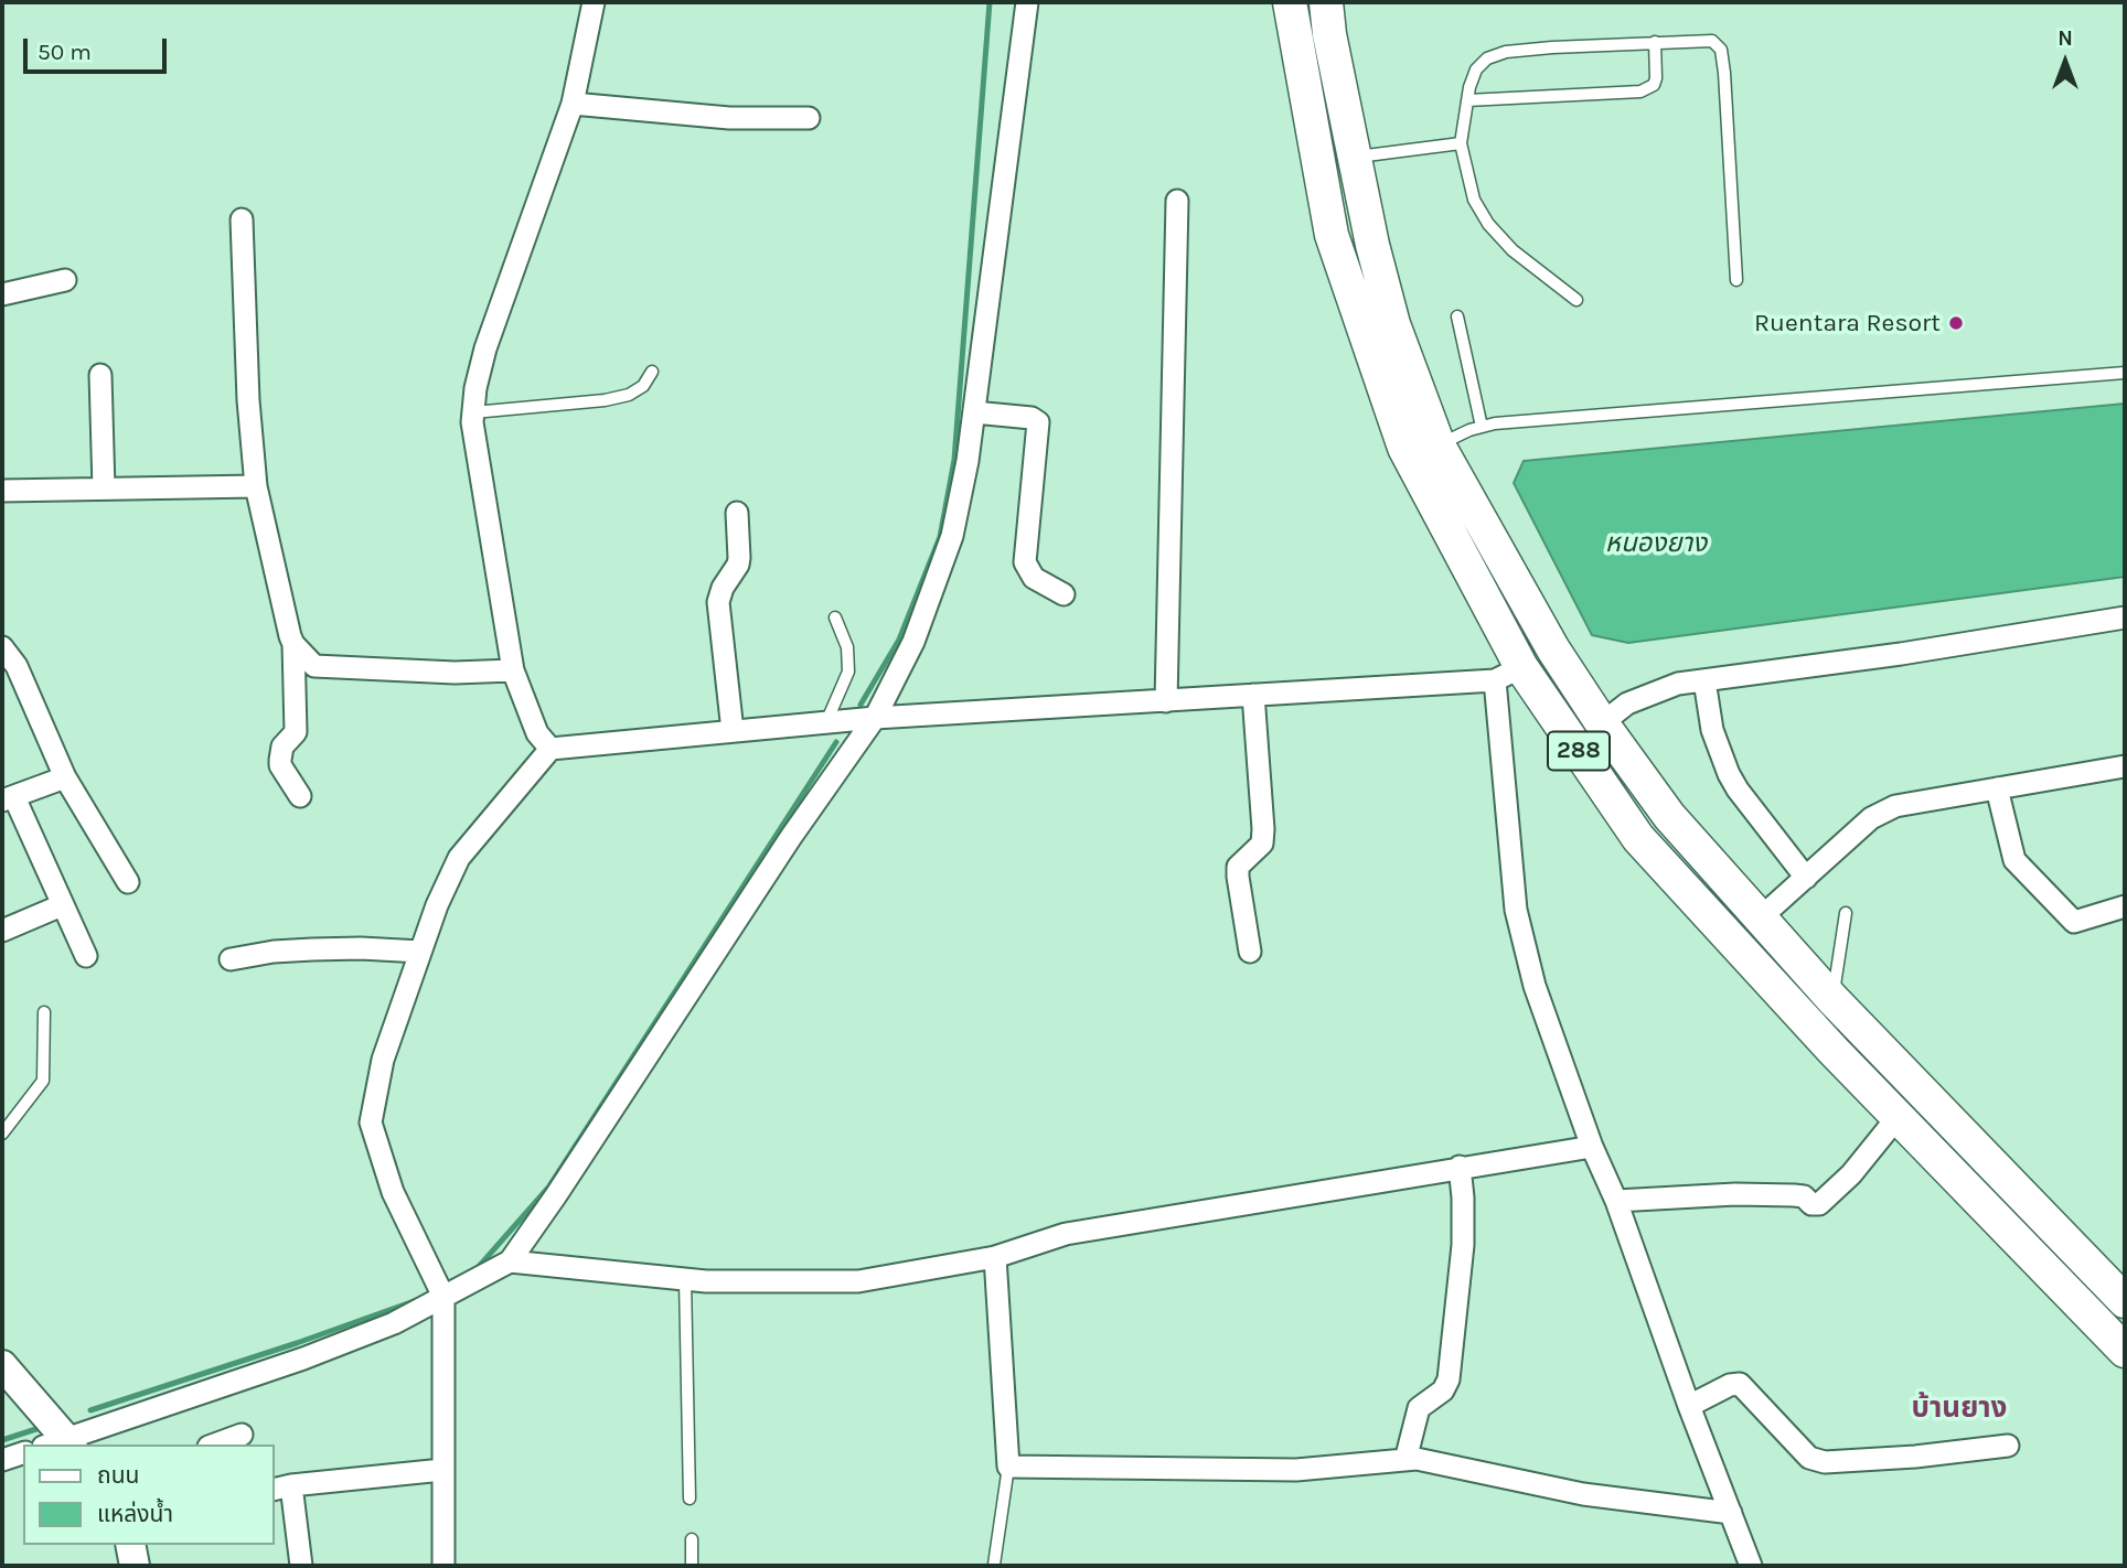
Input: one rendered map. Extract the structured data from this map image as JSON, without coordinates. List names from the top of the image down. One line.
{"streets":{"main road":["288"]},"districts":["บ้านยาง"],"water":["หนองยาง"],"places":["Ruentara Resort"],"legend":["ถนน","แหล่งน้ำ"],"scale_bar":"50 m","north":"top"}
